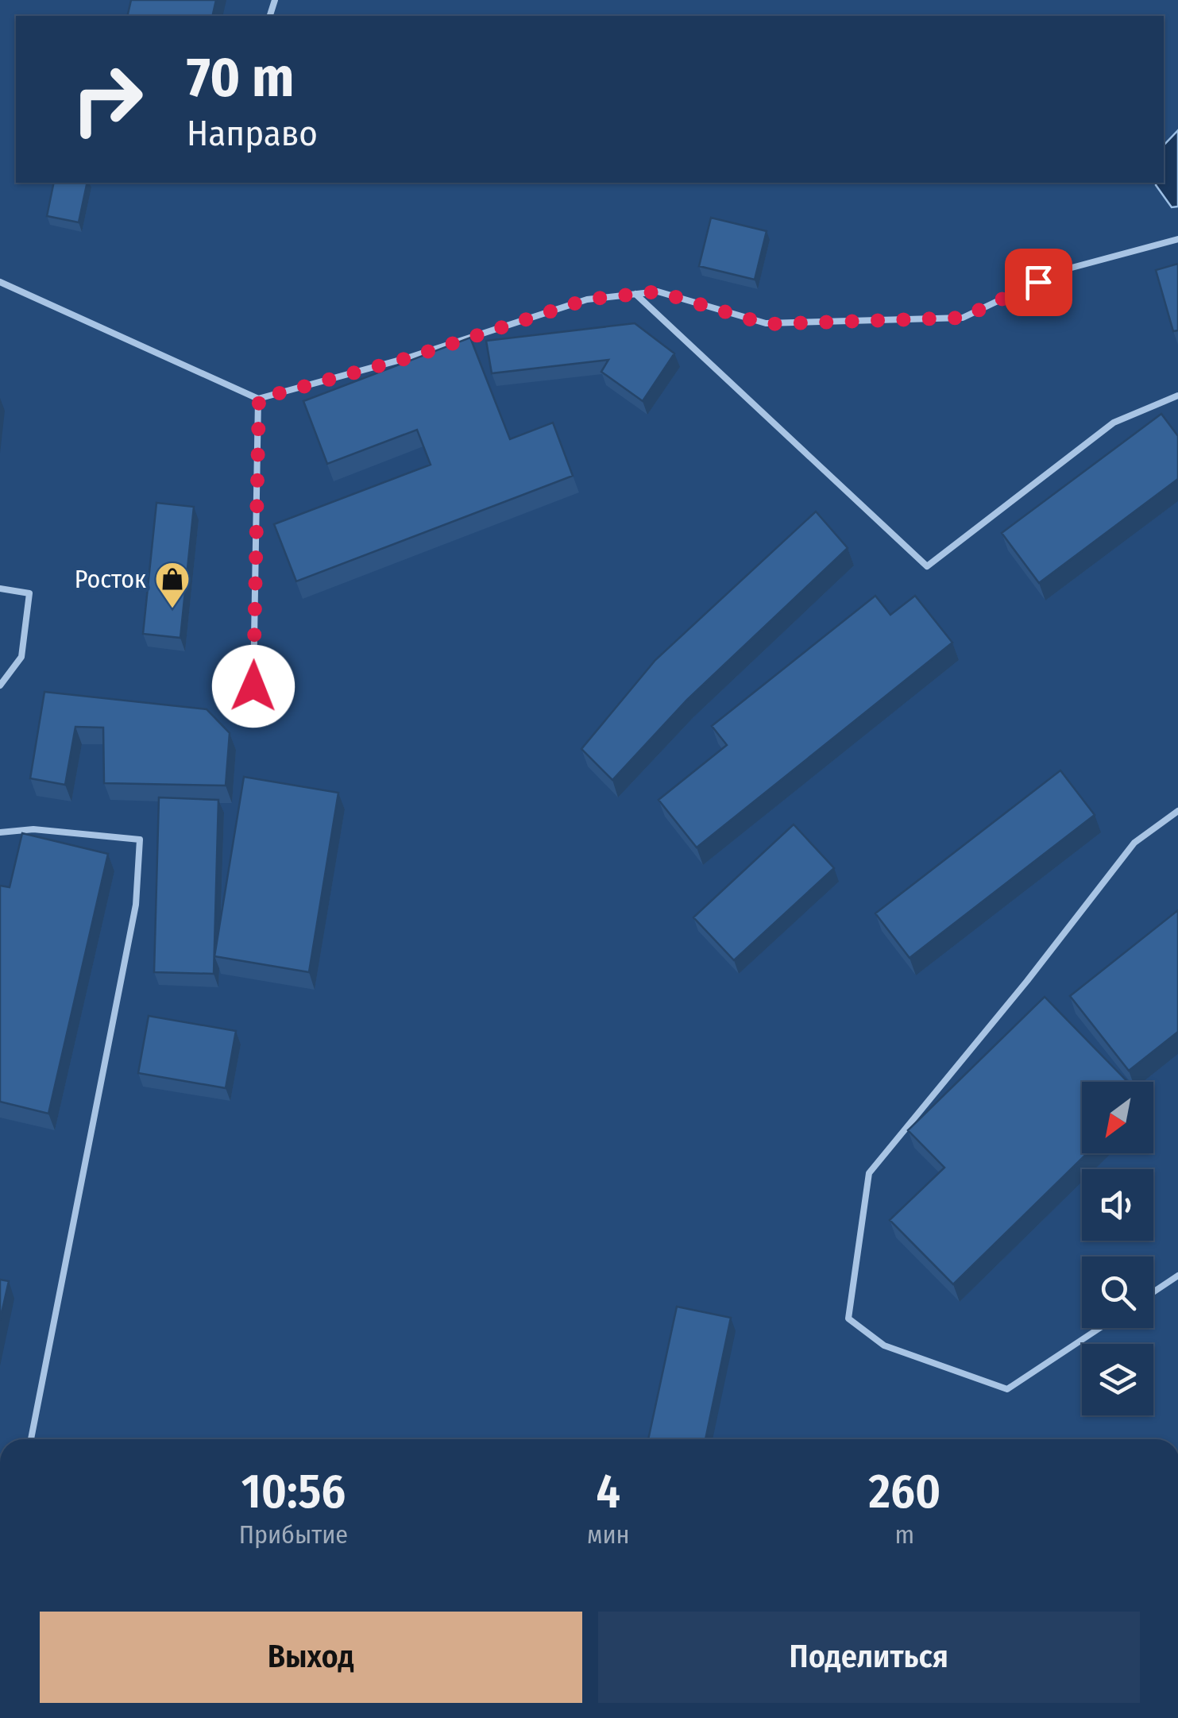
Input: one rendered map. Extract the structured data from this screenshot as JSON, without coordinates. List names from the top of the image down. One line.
{"places":{"shop":["Росток"]},"north":"bottom left","page":{"turn":["70 m","Направо"],"eta":["10:56","Прибытие","4","мин","260","m"],"buttons":["Выход","Поделиться"]}}
